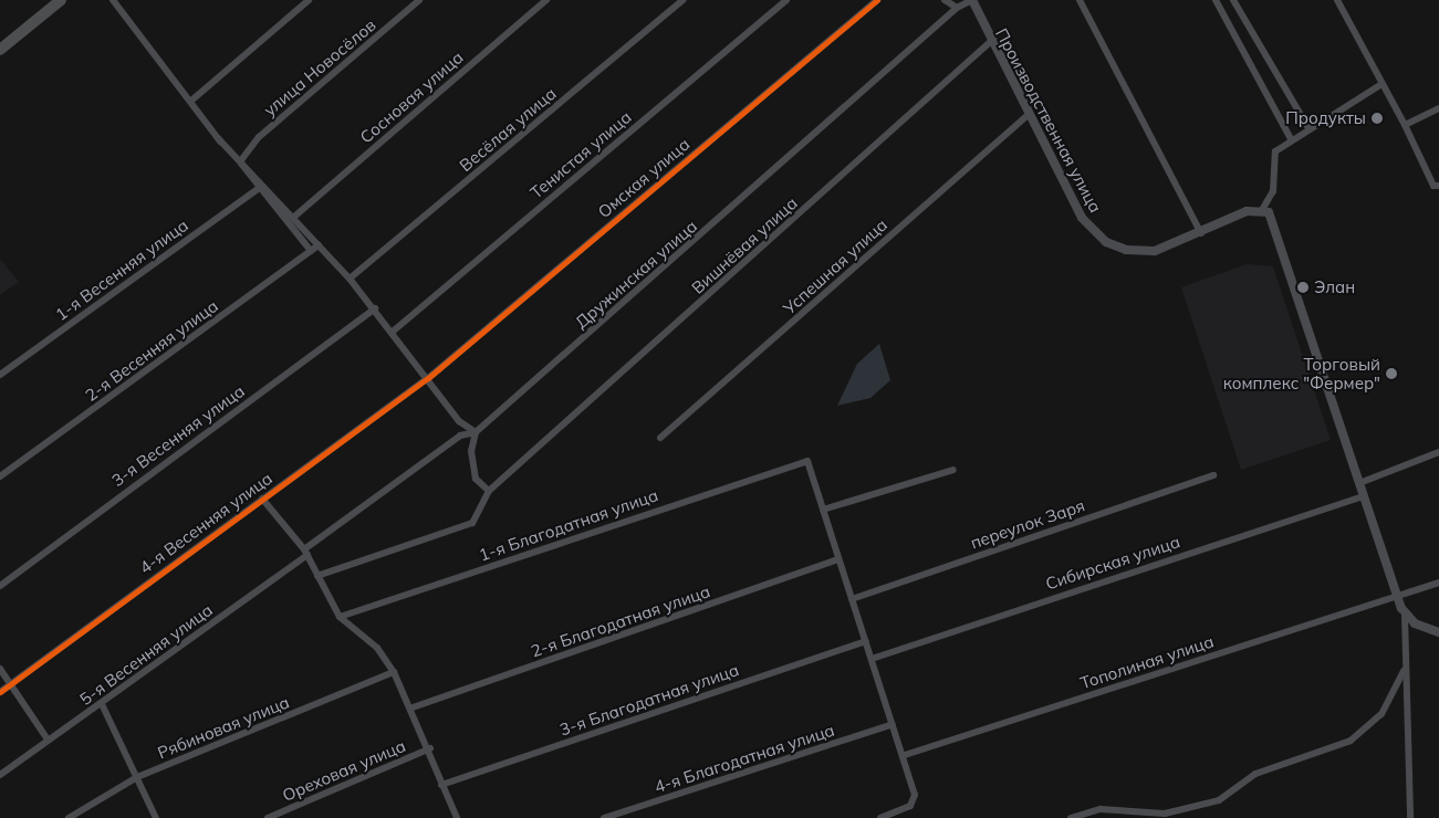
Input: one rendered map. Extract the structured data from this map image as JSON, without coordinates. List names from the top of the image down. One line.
{"streets":{"street":["улица Новосёлов","Сосновая улица","Производственная улица","Весёлая улица","Тенистая улица","Омская улица","Вишнёвая улица","Успешная улица","1-я Весенняя улица","Дружинская улица","2-я Весенняя улица","3-я Весенняя улица","4-я Весенняя улица","переулок Заря","1-я Благодатная улица","Сибирская улица","2-я Благодатная улица","5-я Весенняя улица","Тополиная улица","3-я Благодатная улица","Рябиновая улица","4-я Благодатная улица","Ореховая улица"]},"crossings":[["Производственная улица","Вишнёвая улица"],["Производственная улица","Успешная улица"],["Производственная улица","Дружинская улица"],["Омская улица","4-я Весенняя улица"],["Дружинская улица","5-я Весенняя улица"]],"places":["Продукты","Элан","Торговый комплекс \"Фермер\""]}
